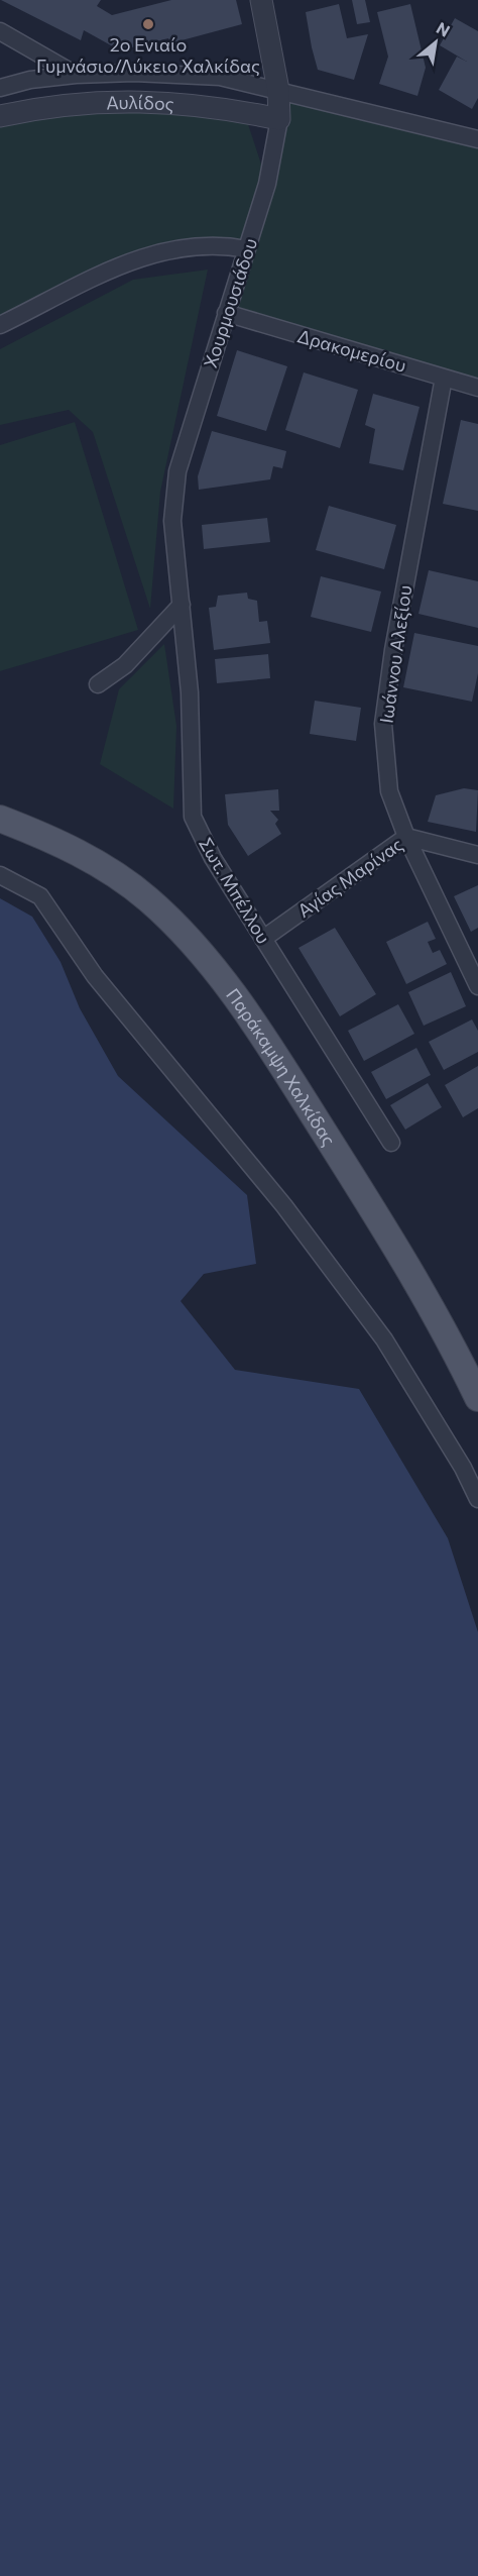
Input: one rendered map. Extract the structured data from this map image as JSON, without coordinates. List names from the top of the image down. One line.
{"streets":{"main road":["Παράκαμψη Χαλκίδας"],"street":["Αυλίδος","Χουρμουσιάδου","Δρακομερίου","Ιωάννου Αλεξίου","Αγίας Μαρίνας","Σωτ. Μπέλλου"]},"crossings":[["Αυλίδος","Χουρμουσιάδου"],["Χουρμουσιάδου","Δρακομερίου"],["Χουρμουσιάδου","Σωτ. Μπέλλου"],["Δρακομερίου","Ιωάννου Αλεξίου"],["Ιωάννου Αλεξίου","Αγίας Μαρίνας"],["Αγίας Μαρίνας","Σωτ. Μπέλλου"]],"places":["2ο Ενιαίο Γυμνάσιο/Λύκειο Χαλκίδας"],"north":"top right"}
